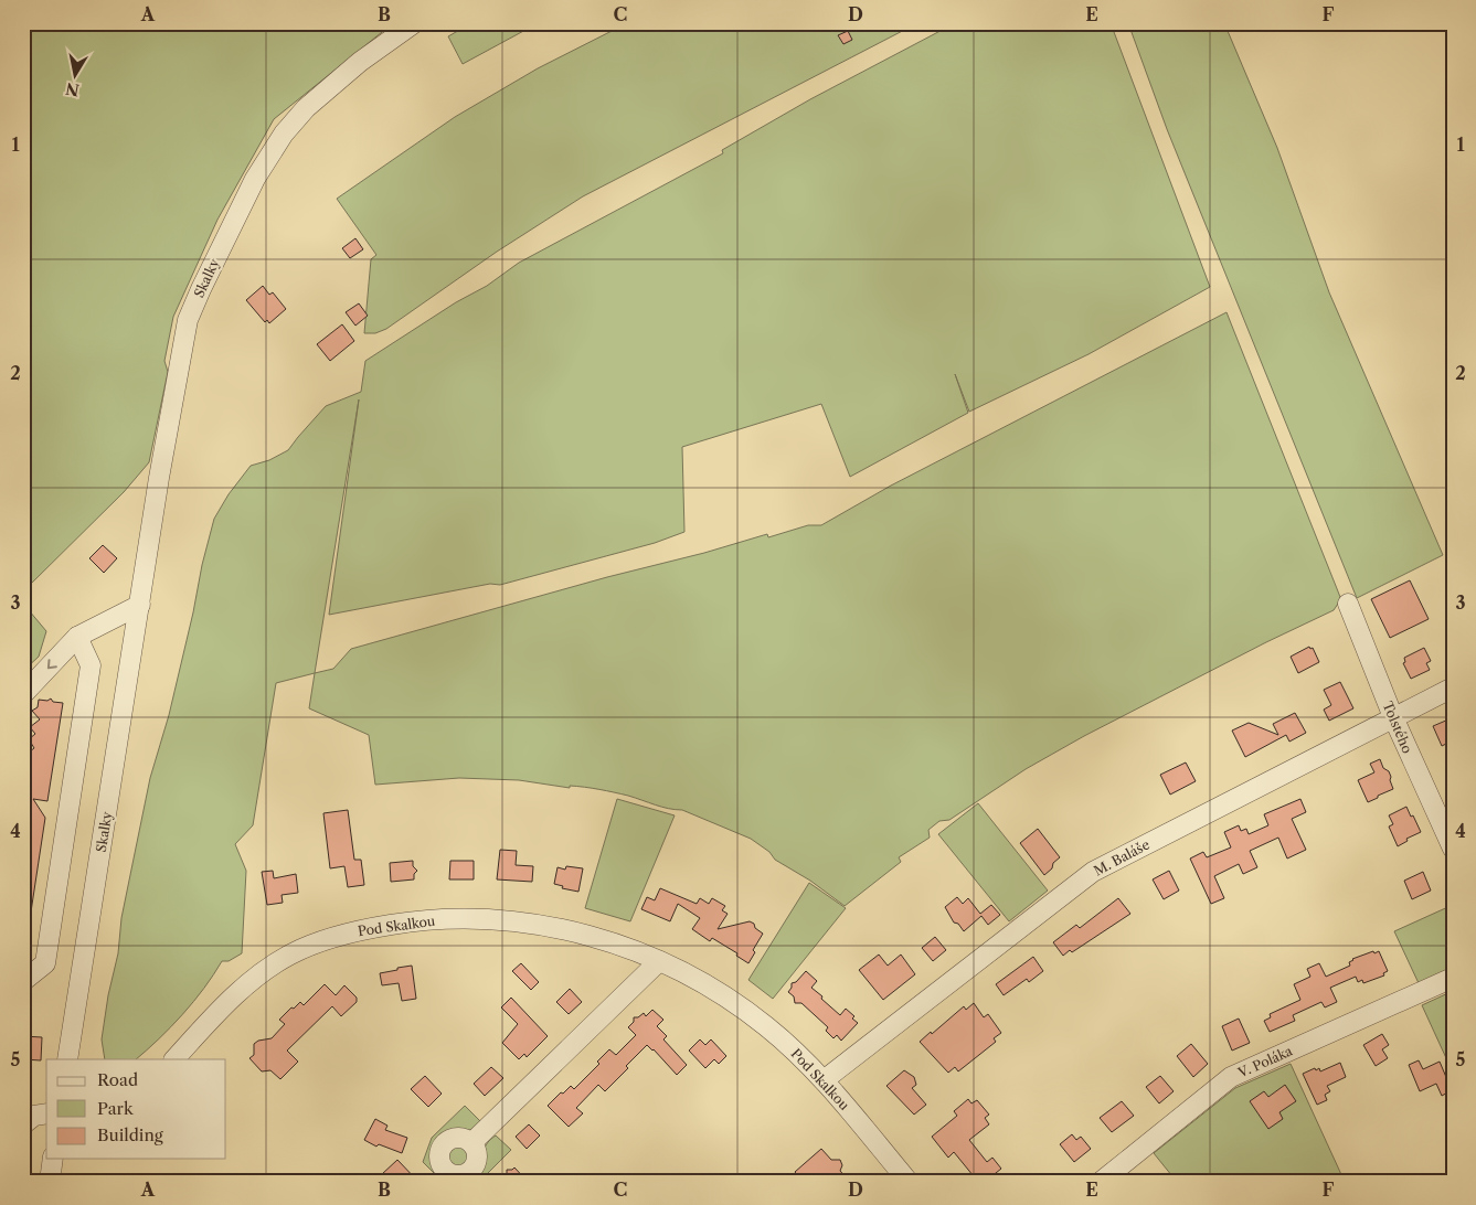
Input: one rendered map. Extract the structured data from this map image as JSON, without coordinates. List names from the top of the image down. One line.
{"streets":{"street":["Skalky","Tolstého","M. Baláše","Pod Skalkou","V. Poláka"]},"crossings":[["Tolstého","M. Baláše"],["M. Baláše","Pod Skalkou"]],"legend":["Road","Park","Building"],"north":"bottom","grid":{"columns":["A","B","C","D","E","F"],"rows":["1","2","3","4","5"]}}
